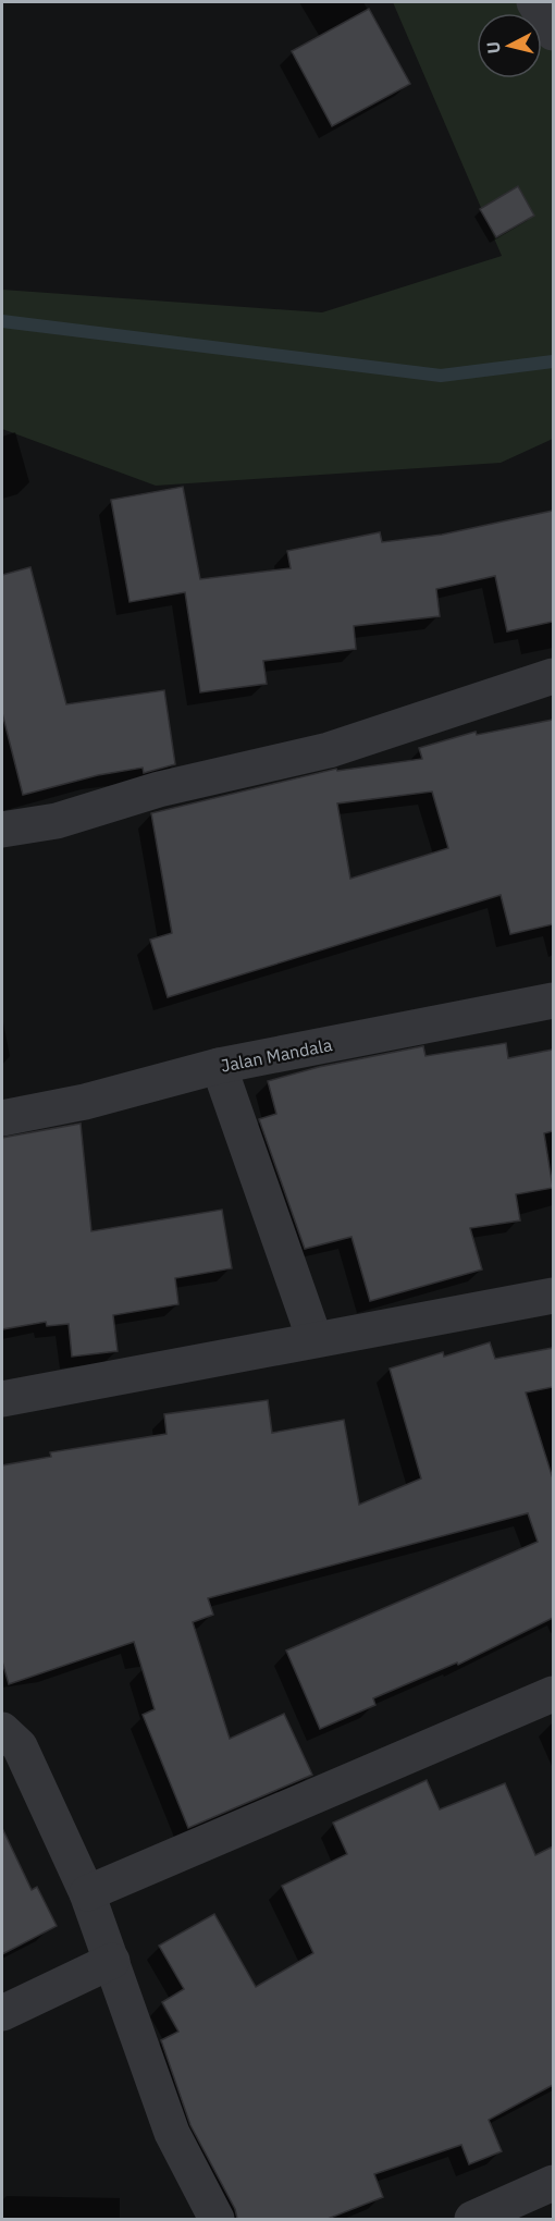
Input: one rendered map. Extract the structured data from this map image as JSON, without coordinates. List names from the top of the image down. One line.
{"streets":{"street":["Jalan Mandala"]},"north":"left"}
